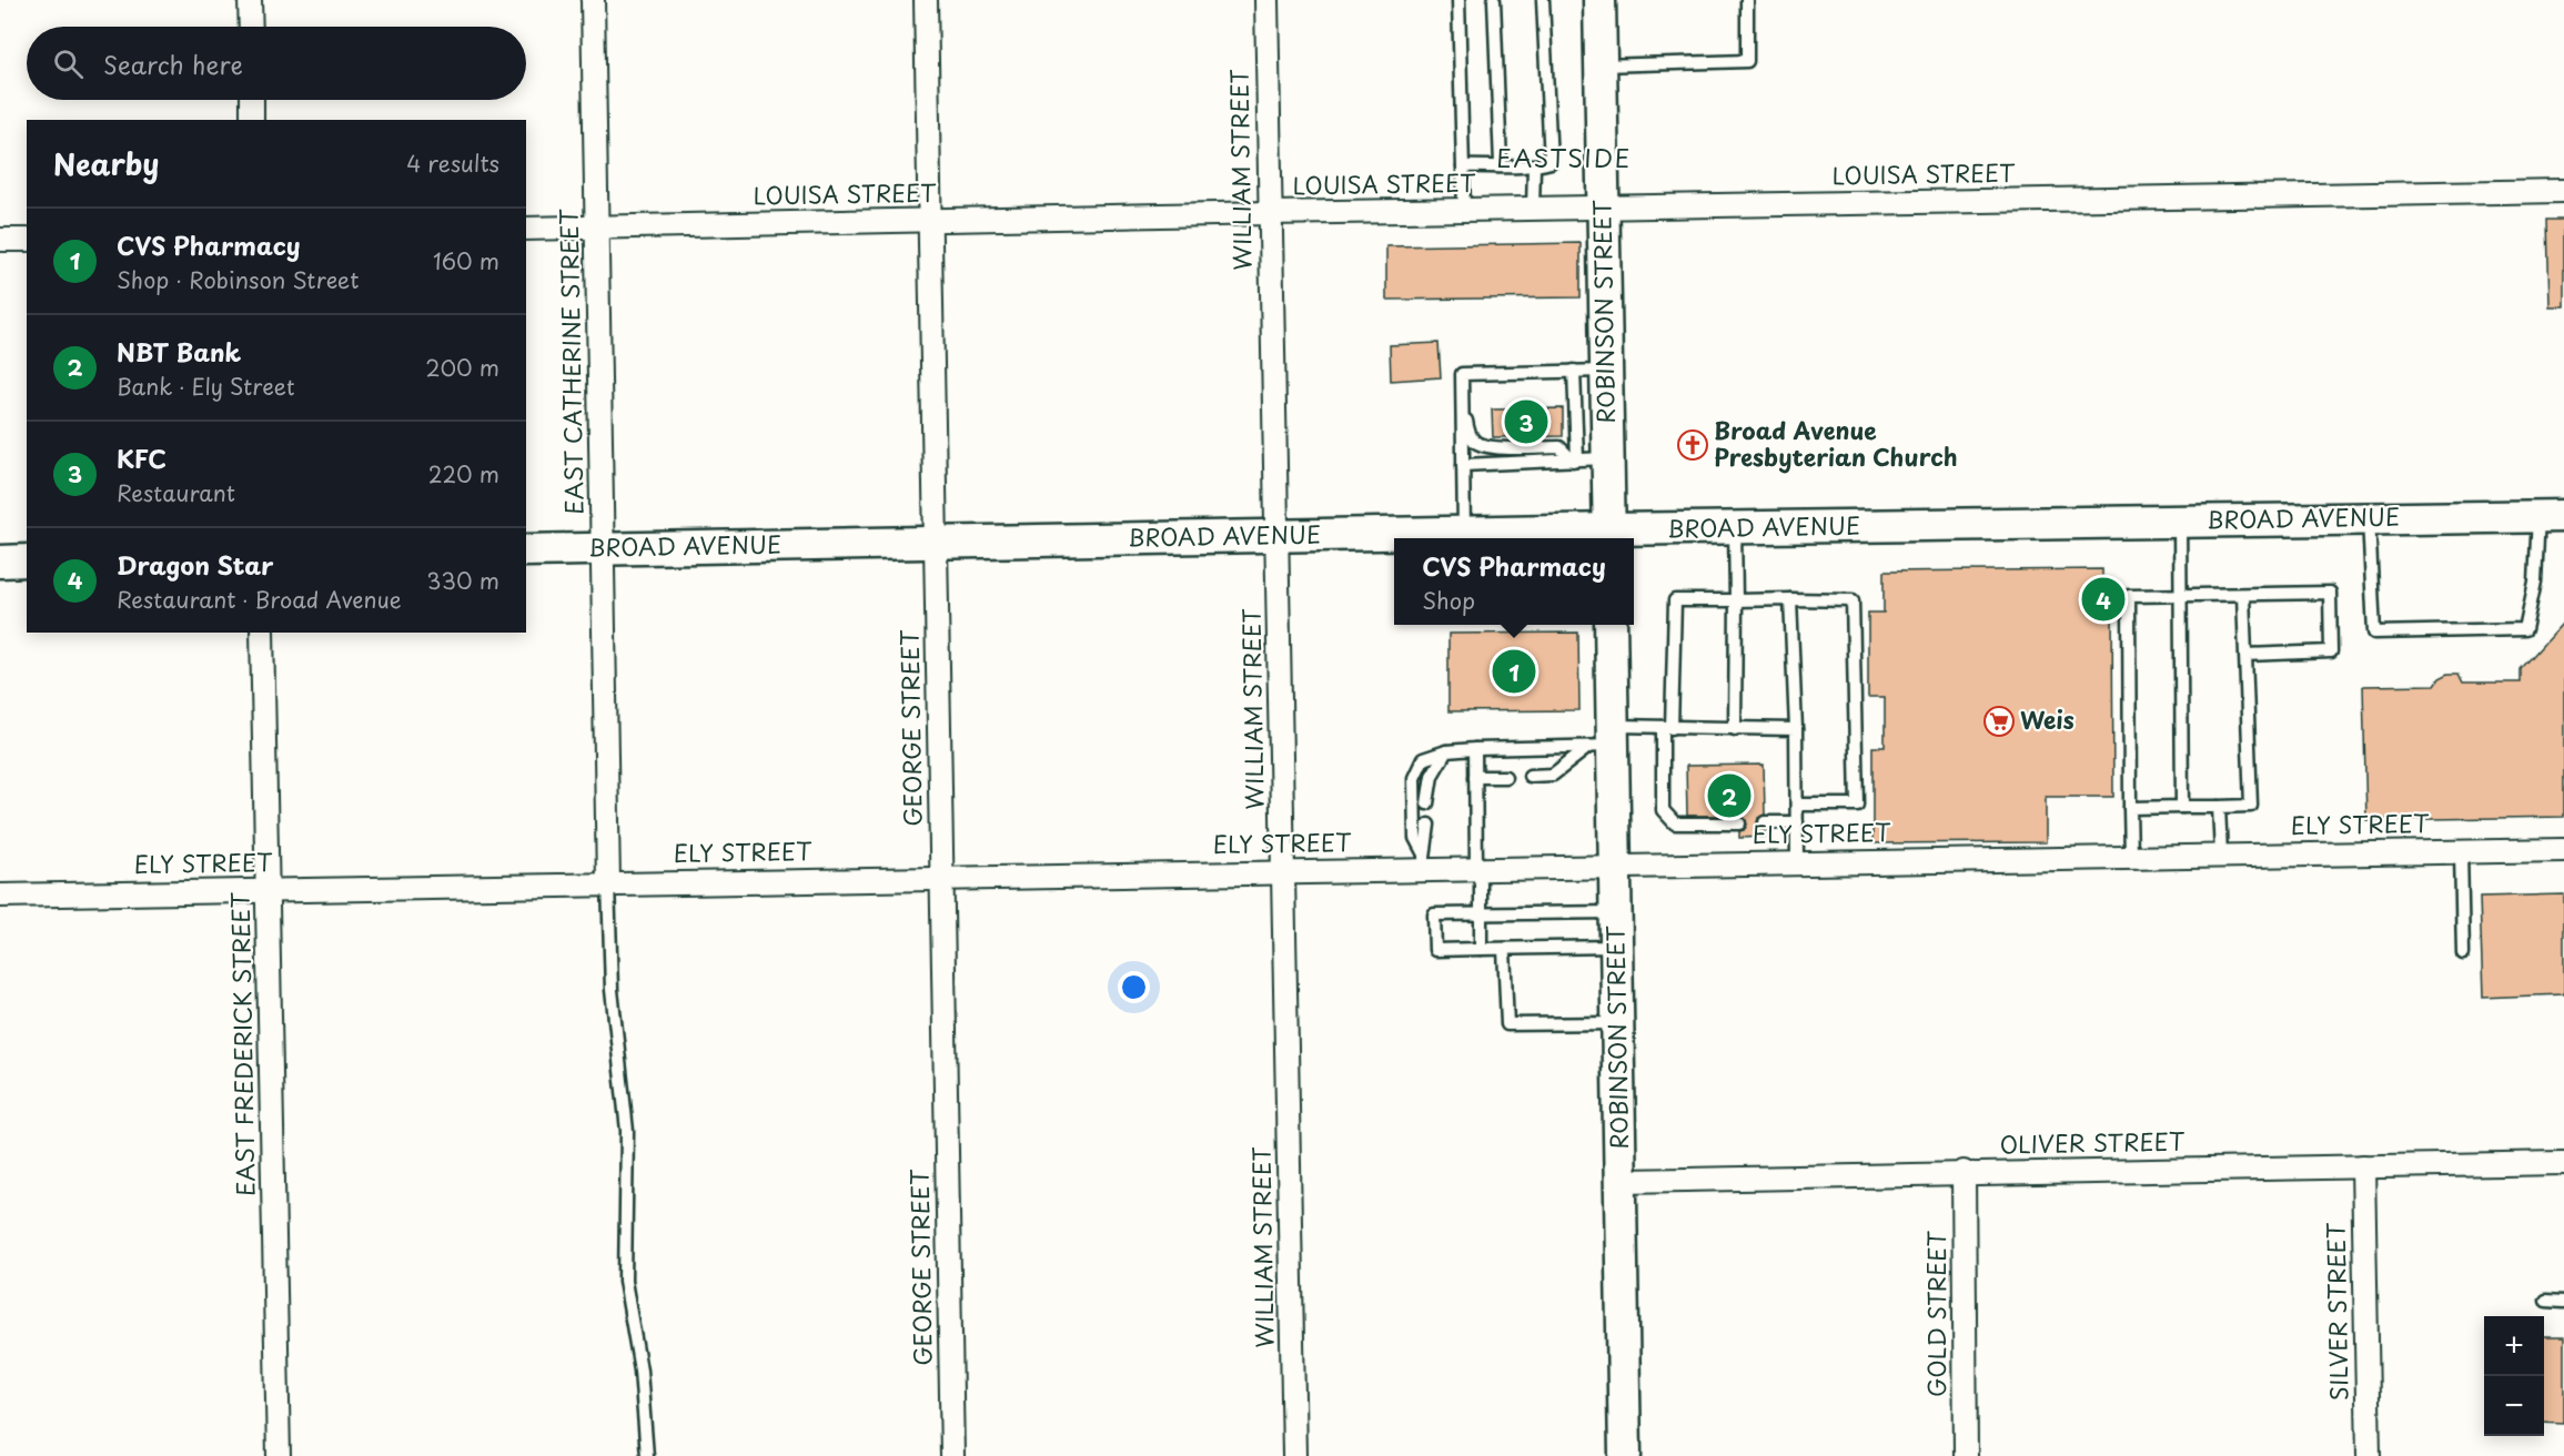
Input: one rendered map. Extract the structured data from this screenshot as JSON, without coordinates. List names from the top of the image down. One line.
{"streets":{"main road":["ROBINSON STREET","BROAD AVENUE"],"street":["WILLIAM STREET","LOUISA STREET","EAST CATHERINE STREET","GEORGE STREET","ELY STREET","EAST FREDERICK STREET","OLIVER STREET","SILVER STREET","GOLD STREET"]},"crossings":[["WILLIAM STREET","LOUISA STREET"],["WILLIAM STREET","BROAD AVENUE"],["WILLIAM STREET","ELY STREET"],["LOUISA STREET","ROBINSON STREET"],["LOUISA STREET","EAST CATHERINE STREET"],["LOUISA STREET","GEORGE STREET"],["ROBINSON STREET","BROAD AVENUE"],["ROBINSON STREET","ELY STREET"],["ROBINSON STREET","OLIVER STREET"],["EAST CATHERINE STREET","BROAD AVENUE"],["EAST CATHERINE STREET","ELY STREET"],["BROAD AVENUE","GEORGE STREET"],["GEORGE STREET","ELY STREET"],["ELY STREET","EAST FREDERICK STREET"],["OLIVER STREET","SILVER STREET"],["OLIVER STREET","GOLD STREET"]],"districts":["EASTSIDE"],"places":{"church":["Broad Avenue Presbyterian Church"],"supermarket":["Weis"]},"page":{"search":"Search here","heading":["Nearby","4 results"],"list":[{"mark":"1","name":"CVS Pharmacy","note":"Shop · Robinson Street","value":"160 m"},{"mark":"2","name":"NBT Bank","note":"Bank · Ely Street","value":"200 m"},{"mark":"3","name":"KFC","note":"Restaurant","value":"220 m"},{"mark":"4","name":"Dragon Star","note":"Restaurant · Broad Avenue","value":"330 m"}],"pins":["3","4","1","2"],"popup":["CVS Pharmacy","Shop"],"map_buttons":["+","−"]}}
